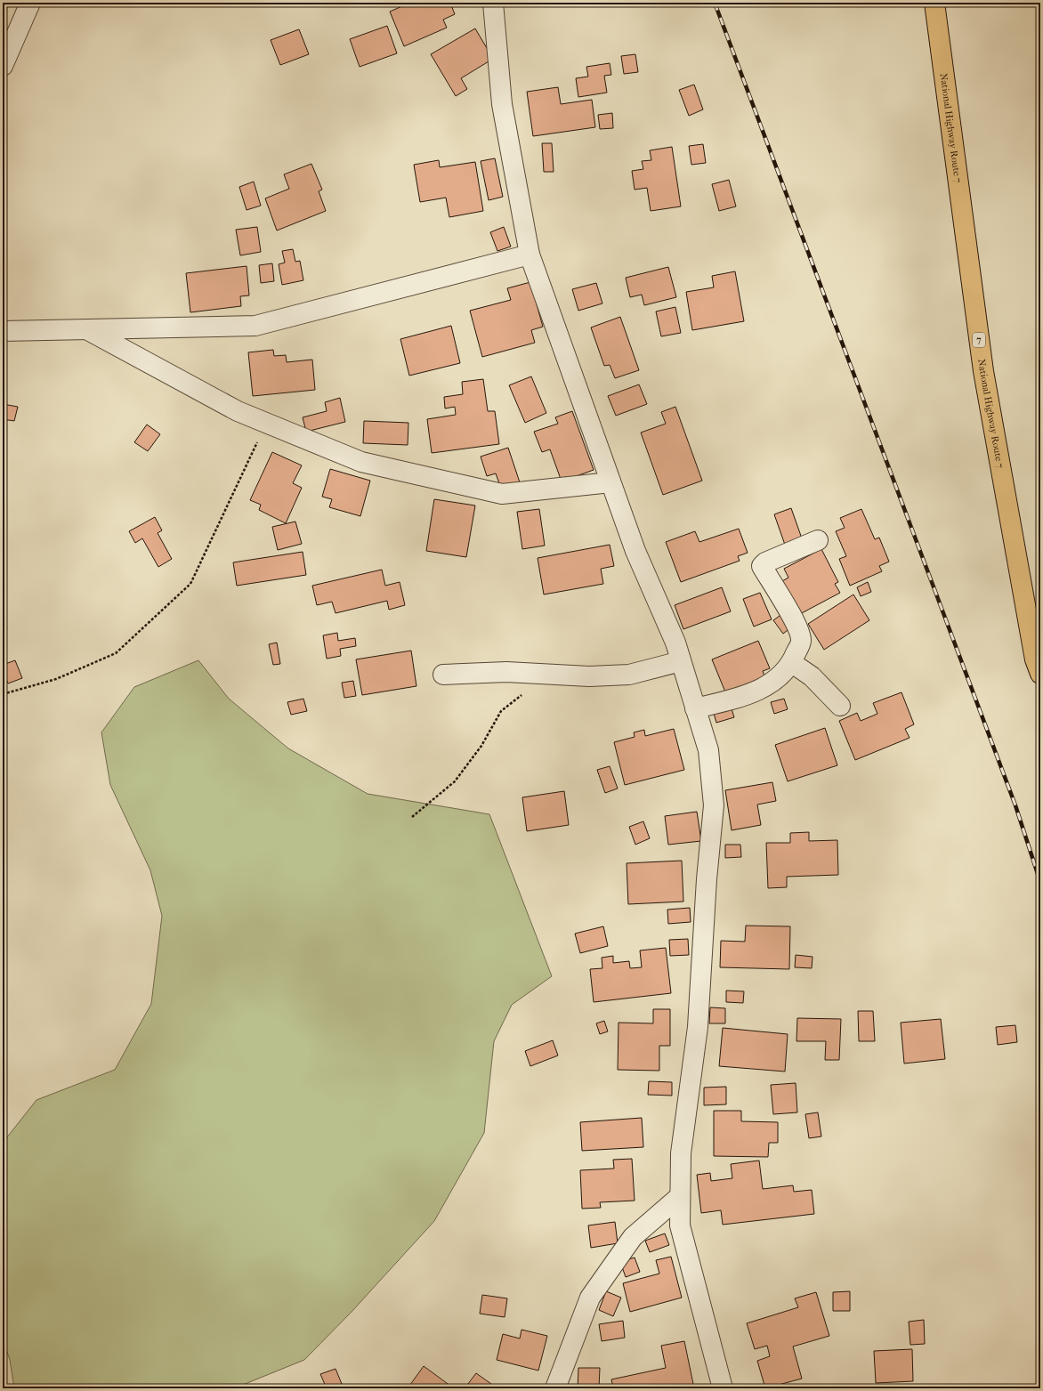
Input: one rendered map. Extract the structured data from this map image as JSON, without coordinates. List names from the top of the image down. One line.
{"streets":{"highway":["National Highway Route 7","7"]}}
